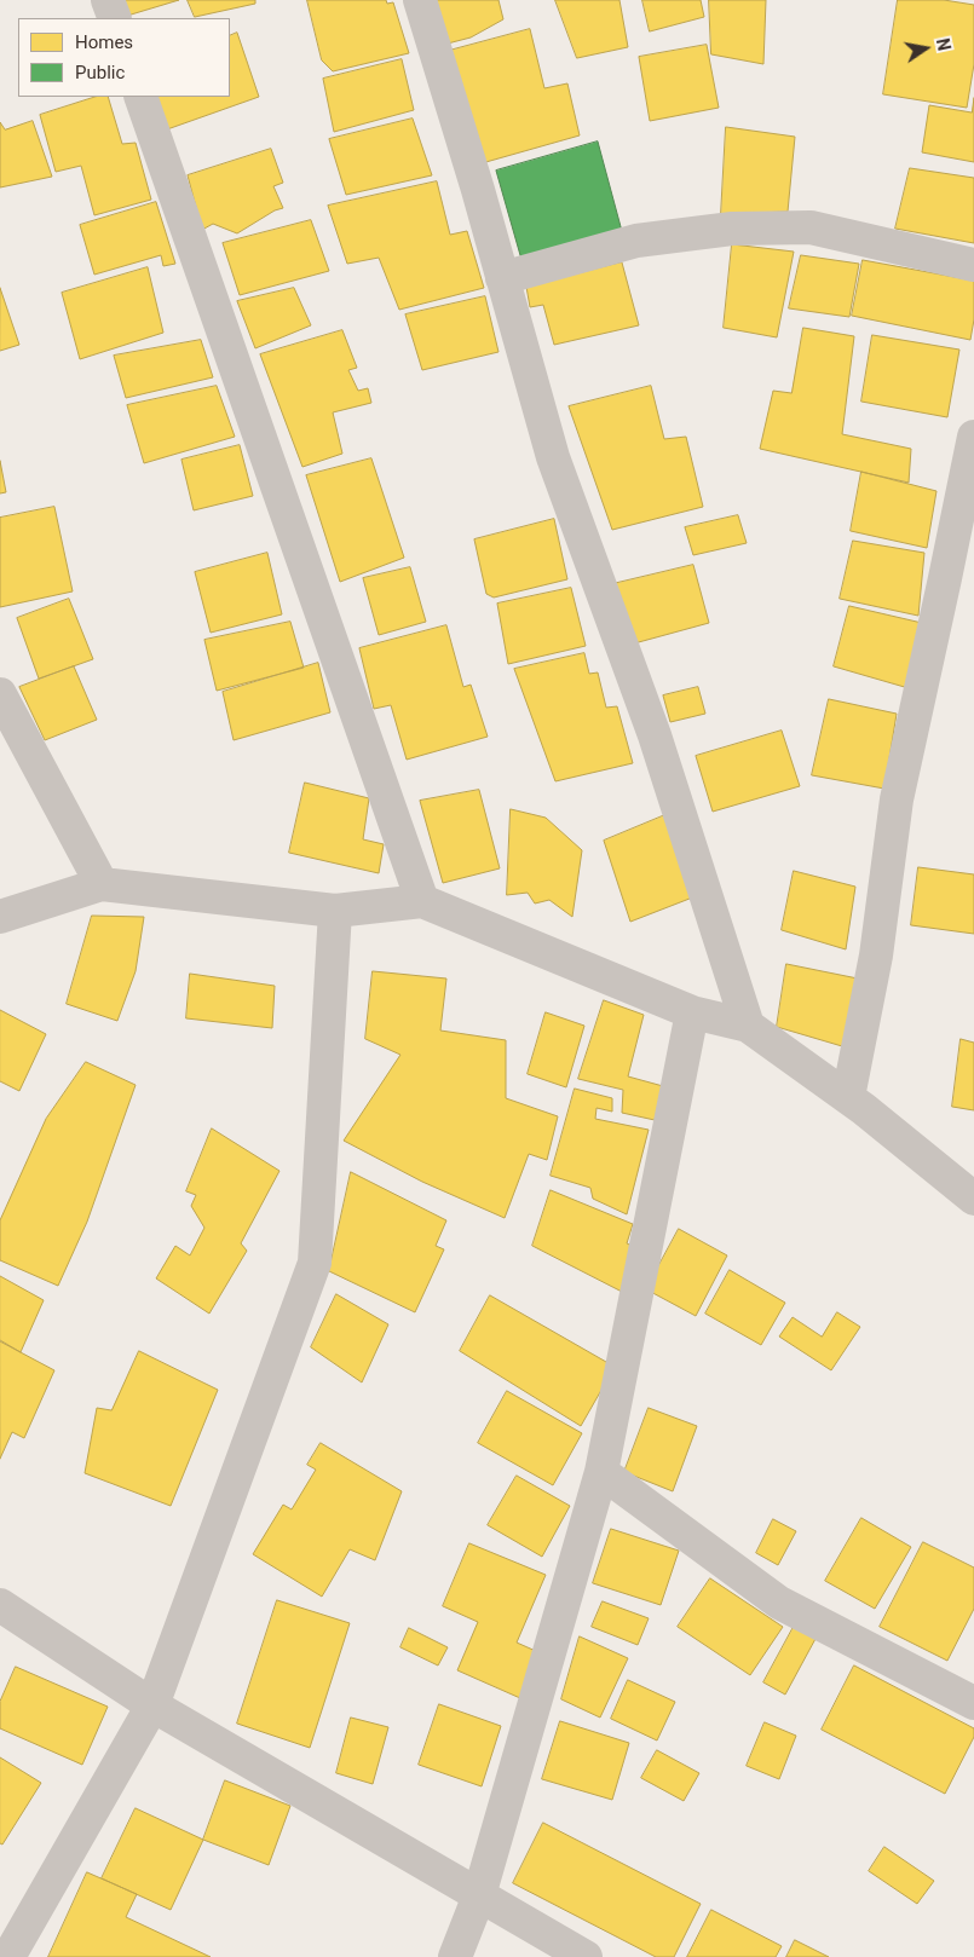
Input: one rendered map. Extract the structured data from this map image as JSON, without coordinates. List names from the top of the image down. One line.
{"legend":["Homes","Public"],"north":"right"}
